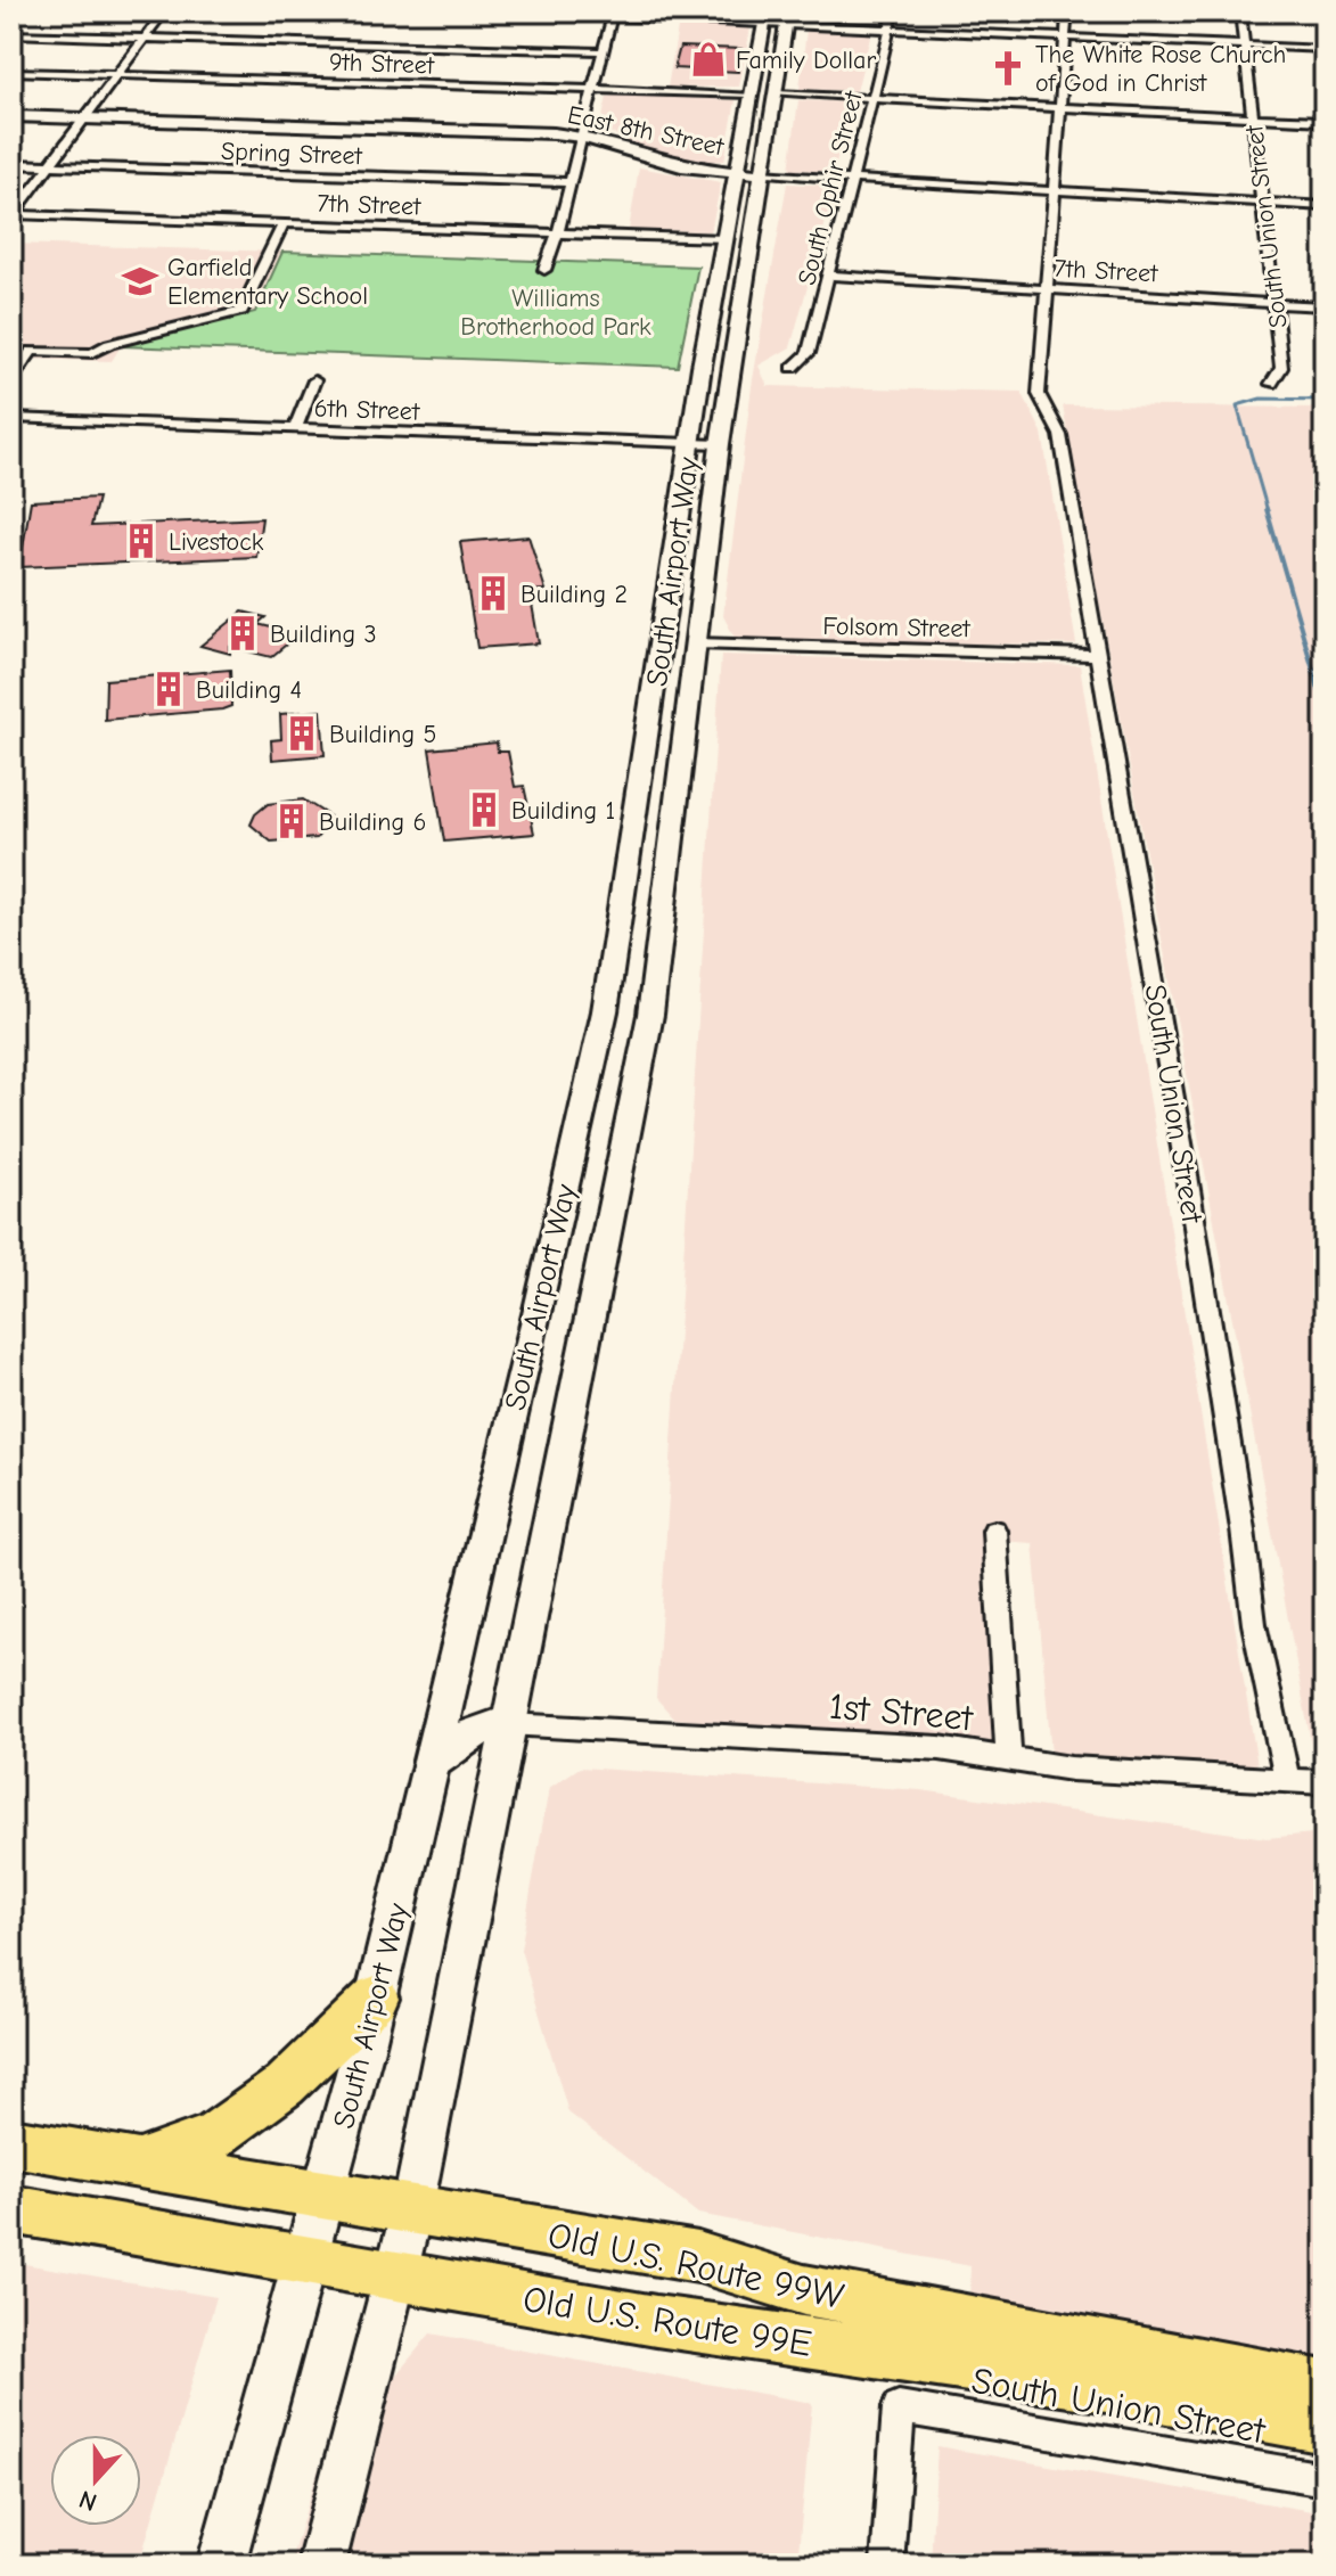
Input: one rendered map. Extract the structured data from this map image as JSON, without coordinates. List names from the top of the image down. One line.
{"streets":{"main road":["East 8th Street","South Airport Way","Old U.S. Route 99W","Old U.S. Route 99E"],"street":["9th Street","Spring Street","South Ophir Street","7th Street","South Union Street","6th Street","Folsom Street","1st Street"]},"crossings":[["9th Street","South Airport Way"],["East 8th Street","South Ophir Street"],["East 8th Street","South Union Street"],["East 8th Street","South Airport Way"],["South Ophir Street","7th Street"],["7th Street","South Union Street"],["7th Street","South Airport Way"],["South Union Street","Folsom Street"],["South Union Street","1st Street"],["6th Street","South Airport Way"],["South Airport Way","Folsom Street"],["South Airport Way","1st Street"],["South Airport Way","Old U.S. Route 99W"],["South Airport Way","Old U.S. Route 99E"]],"parks":["Williams Brotherhood Park"],"places":{"shop":["Family Dollar"],"church":["The White Rose Church of God in Christ"],"school or university":["Garfield Elementary School"],"building":["Livestock","Building 2","Building 3","Building 4","Building 5","Building 1","Building 6"]},"north":"bottom"}
